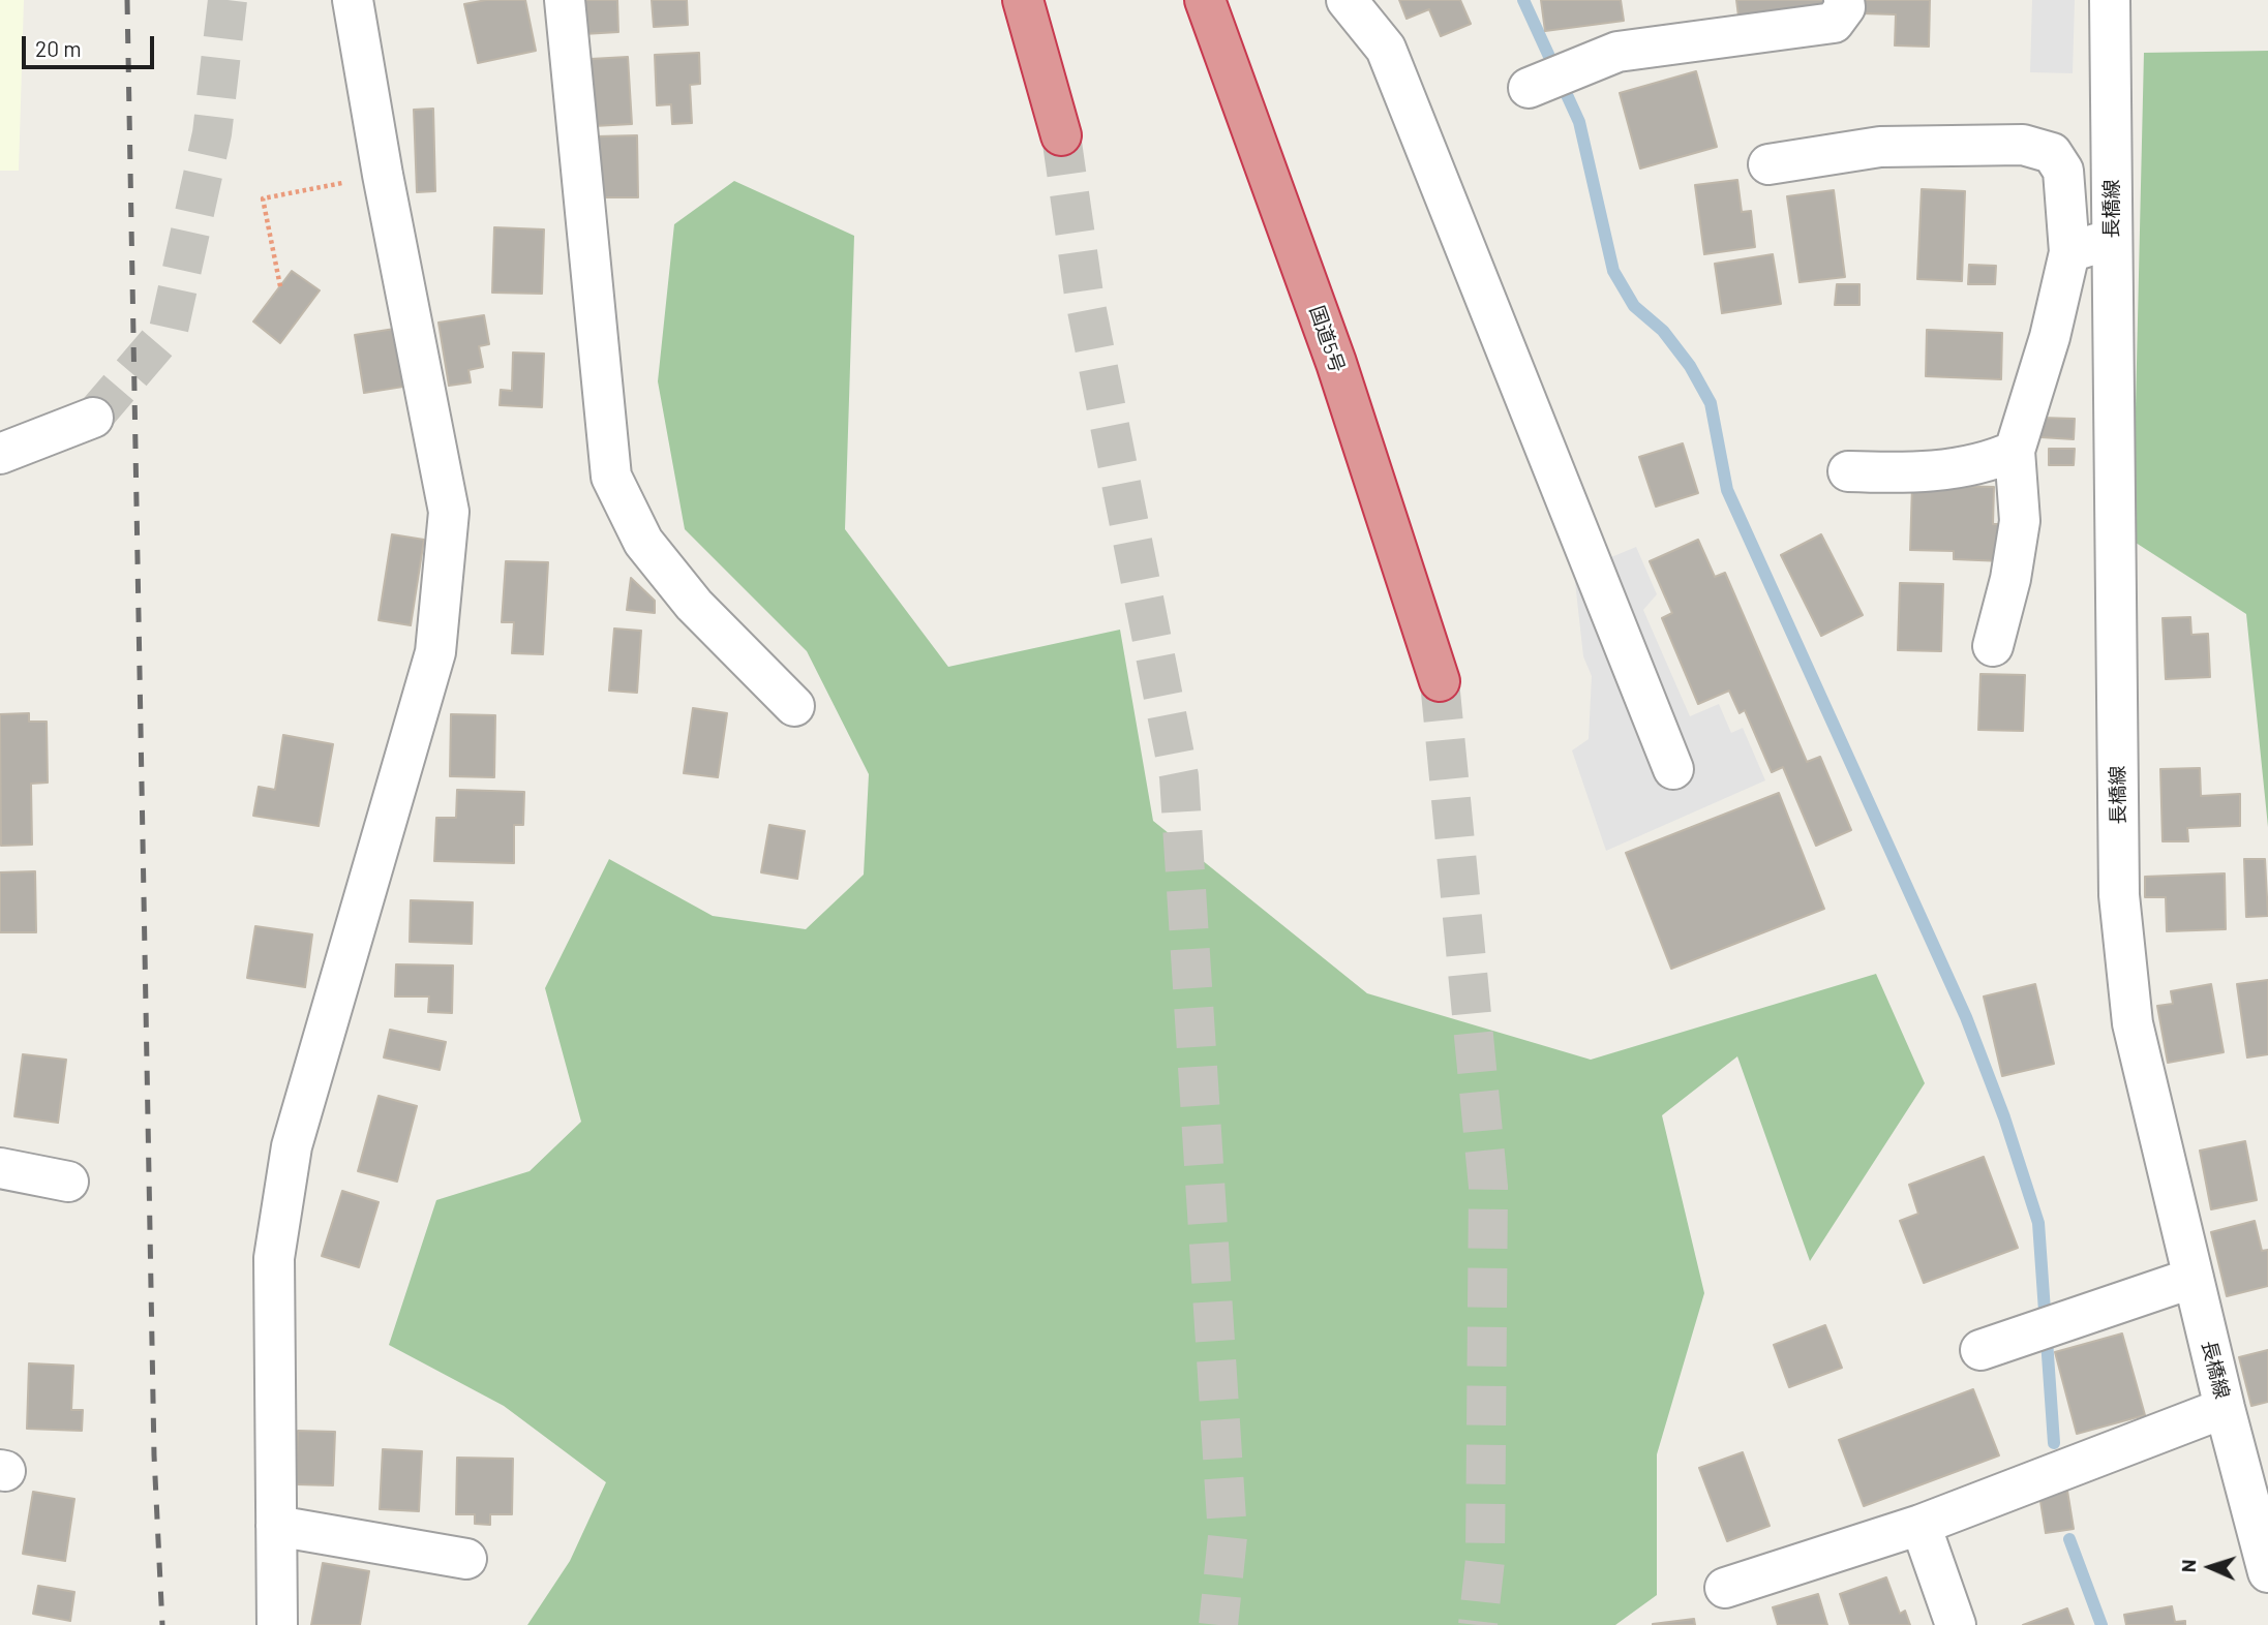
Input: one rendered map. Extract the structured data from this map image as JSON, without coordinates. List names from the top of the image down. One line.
{"streets":{"highway":["国道5号"],"street":["長橋線"]},"scale_bar":"20 m","north":"left"}
